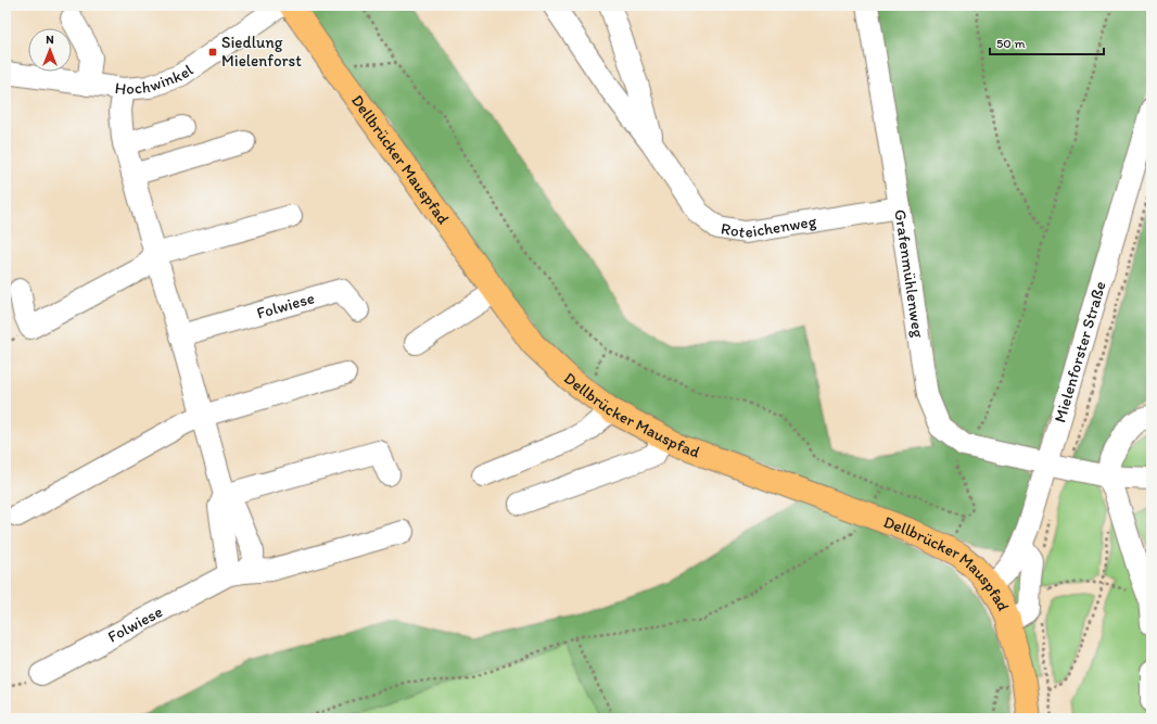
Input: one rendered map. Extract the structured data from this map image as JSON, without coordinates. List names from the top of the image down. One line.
{"streets":{"main road":["Dellbrücker Mauspfad"],"street":["Hochwinkel","Roteichenweg","Grafenmühlenweg","Folwiese","Mielenforster Straße"]},"crossings":[["Dellbrücker Mauspfad","Mielenforster Straße"],["Roteichenweg","Grafenmühlenweg"],["Grafenmühlenweg","Mielenforster Straße"]],"places":{"transit":["Siedlung Mielenforst"]},"scale_bar":"50 m","north":"top"}
